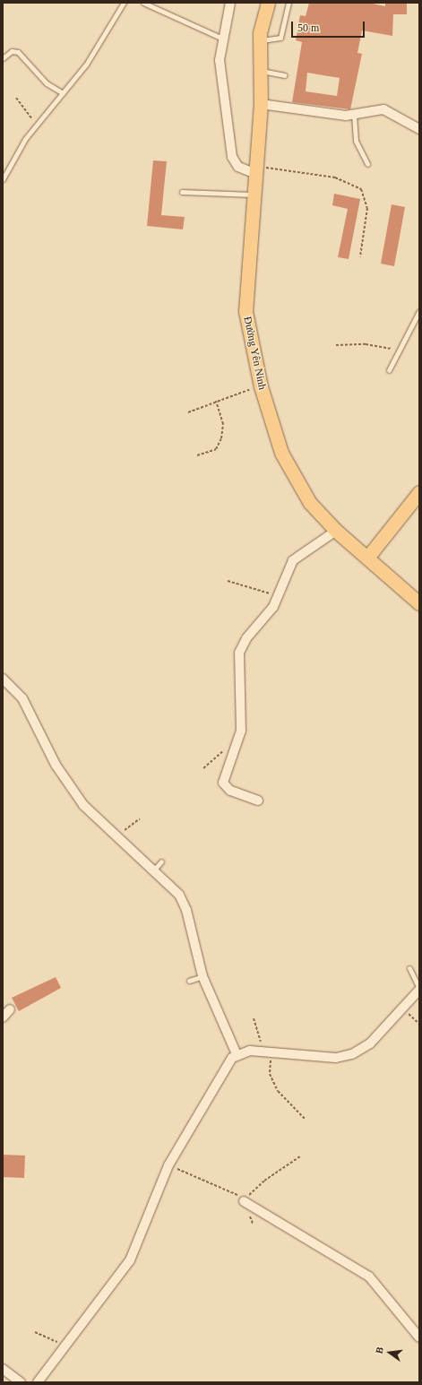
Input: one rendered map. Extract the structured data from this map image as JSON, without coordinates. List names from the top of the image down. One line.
{"streets":{"main road":["Đường Yên Ninh"]},"scale_bar":"50 m","north":"left"}
